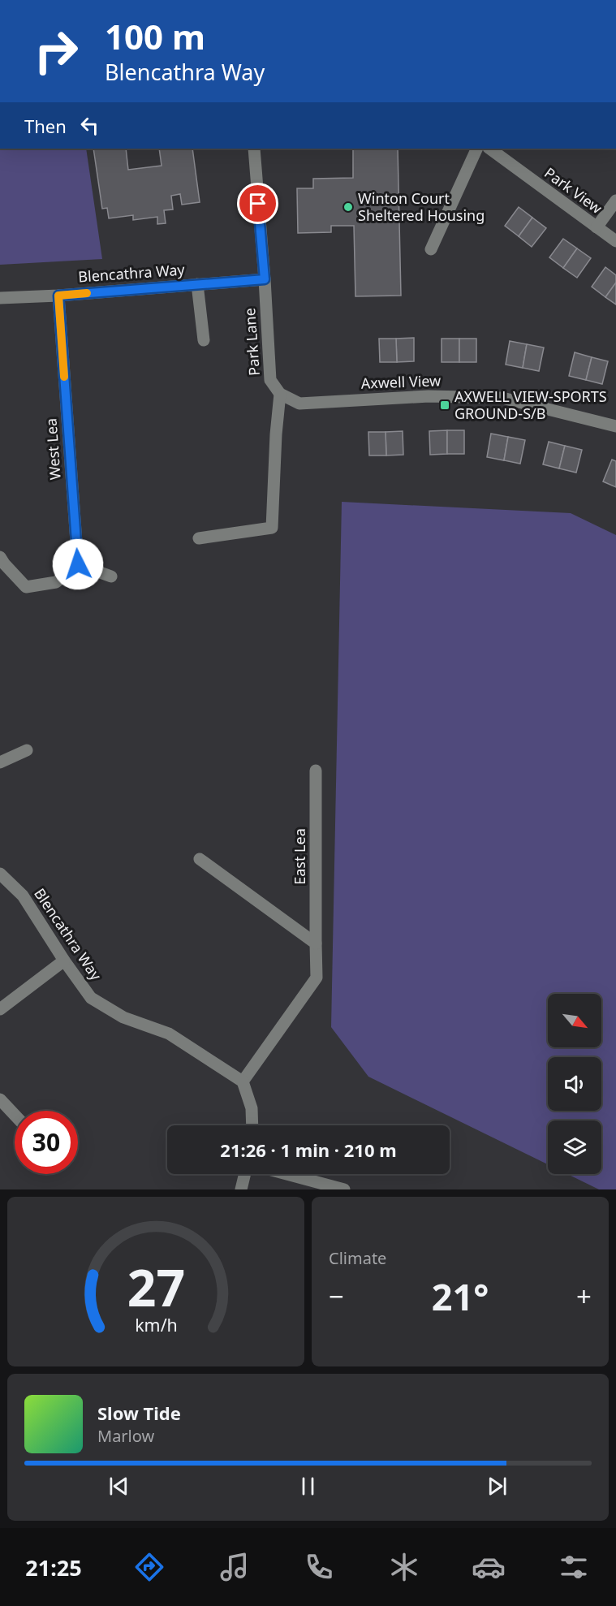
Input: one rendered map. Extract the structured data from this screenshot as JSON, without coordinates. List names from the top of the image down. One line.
{"streets":{"street":["Park View","Blencathra Way","Park Lane","Axwell View","West Lea","East Lea"]},"crossings":[["Blencathra Way","Park Lane"],["Blencathra Way","West Lea"],["Blencathra Way","East Lea"],["Park Lane","Axwell View"]],"places":{"other":["Winton Court Sheltered Housing"],"transit":["AXWELL VIEW-SPORTS GROUND-S/B"]},"north":"bottom right","page":{"turn":["100 m","Blencathra Way"],"then":"Then","limit":"30","trip":"21:26 · 1 min · 210 m","tile":"Climate","heat":["−","21°","+"],"song":["Slow Tide","Marlow"],"tabs":"21:25","gauge":["27","km/h"]}}
